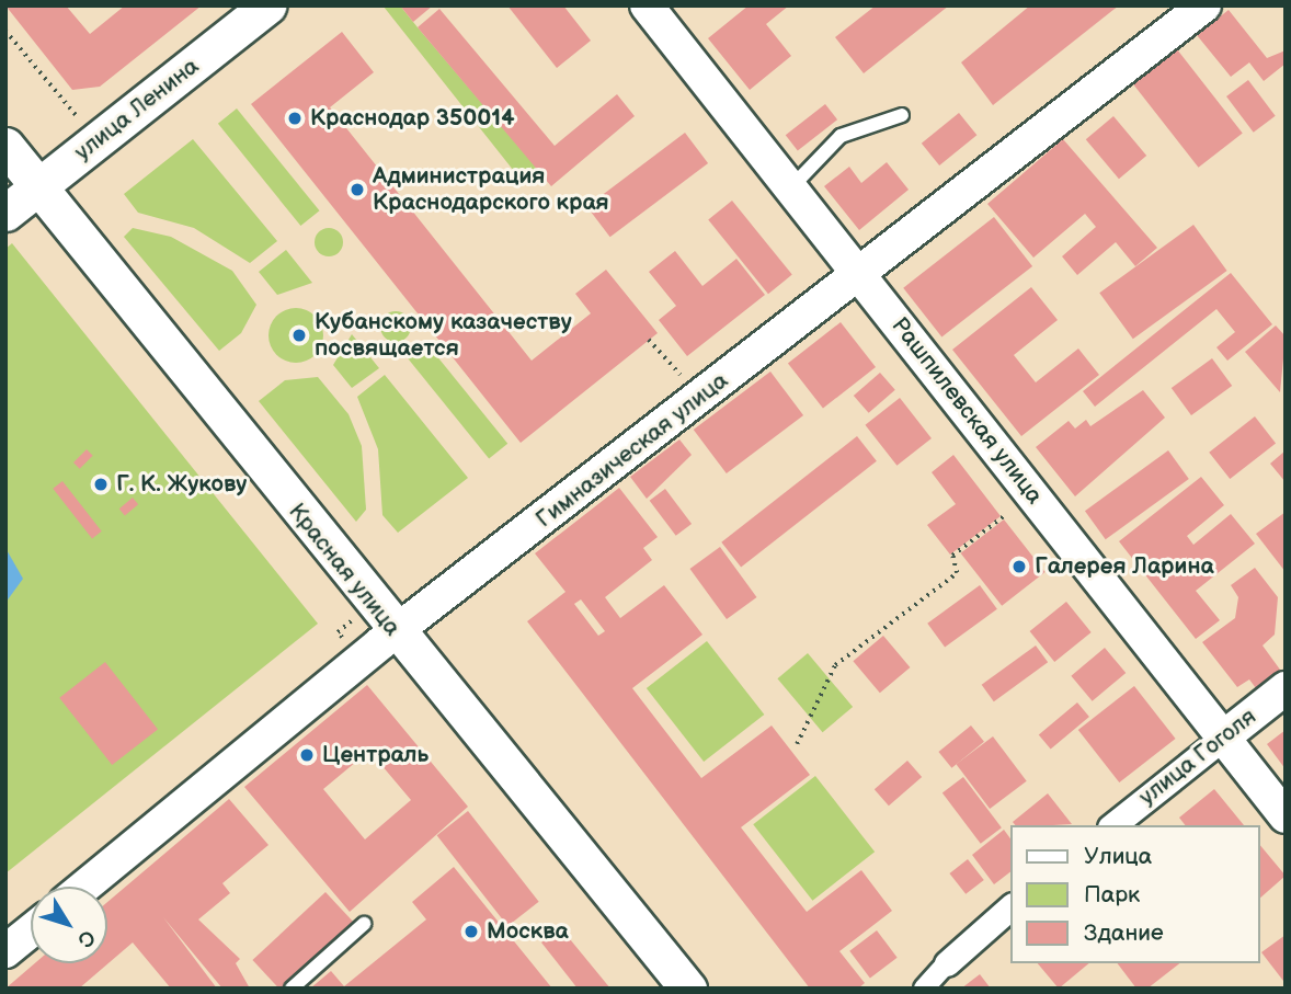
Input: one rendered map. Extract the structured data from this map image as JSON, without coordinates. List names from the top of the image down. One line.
{"streets":{"main road":["улица Ленина","Красная улица"],"street":["Рашпилевская улица","Гимназическая улица","улица Гоголя"]},"crossings":[["улица Ленина","Красная улица"],["Рашпилевская улица","Гимназическая улица"],["Рашпилевская улица","улица Гоголя"],["Гимназическая улица","Красная улица"]],"places":["Краснодар 350014","Администрация Краснодарского края","Кубанскому казачеству посвящается","Г. К. Жукову","Галерея Ларина","Централь","Москва"],"legend":["Улица","Парк","Здание"],"north":"bottom right"}
